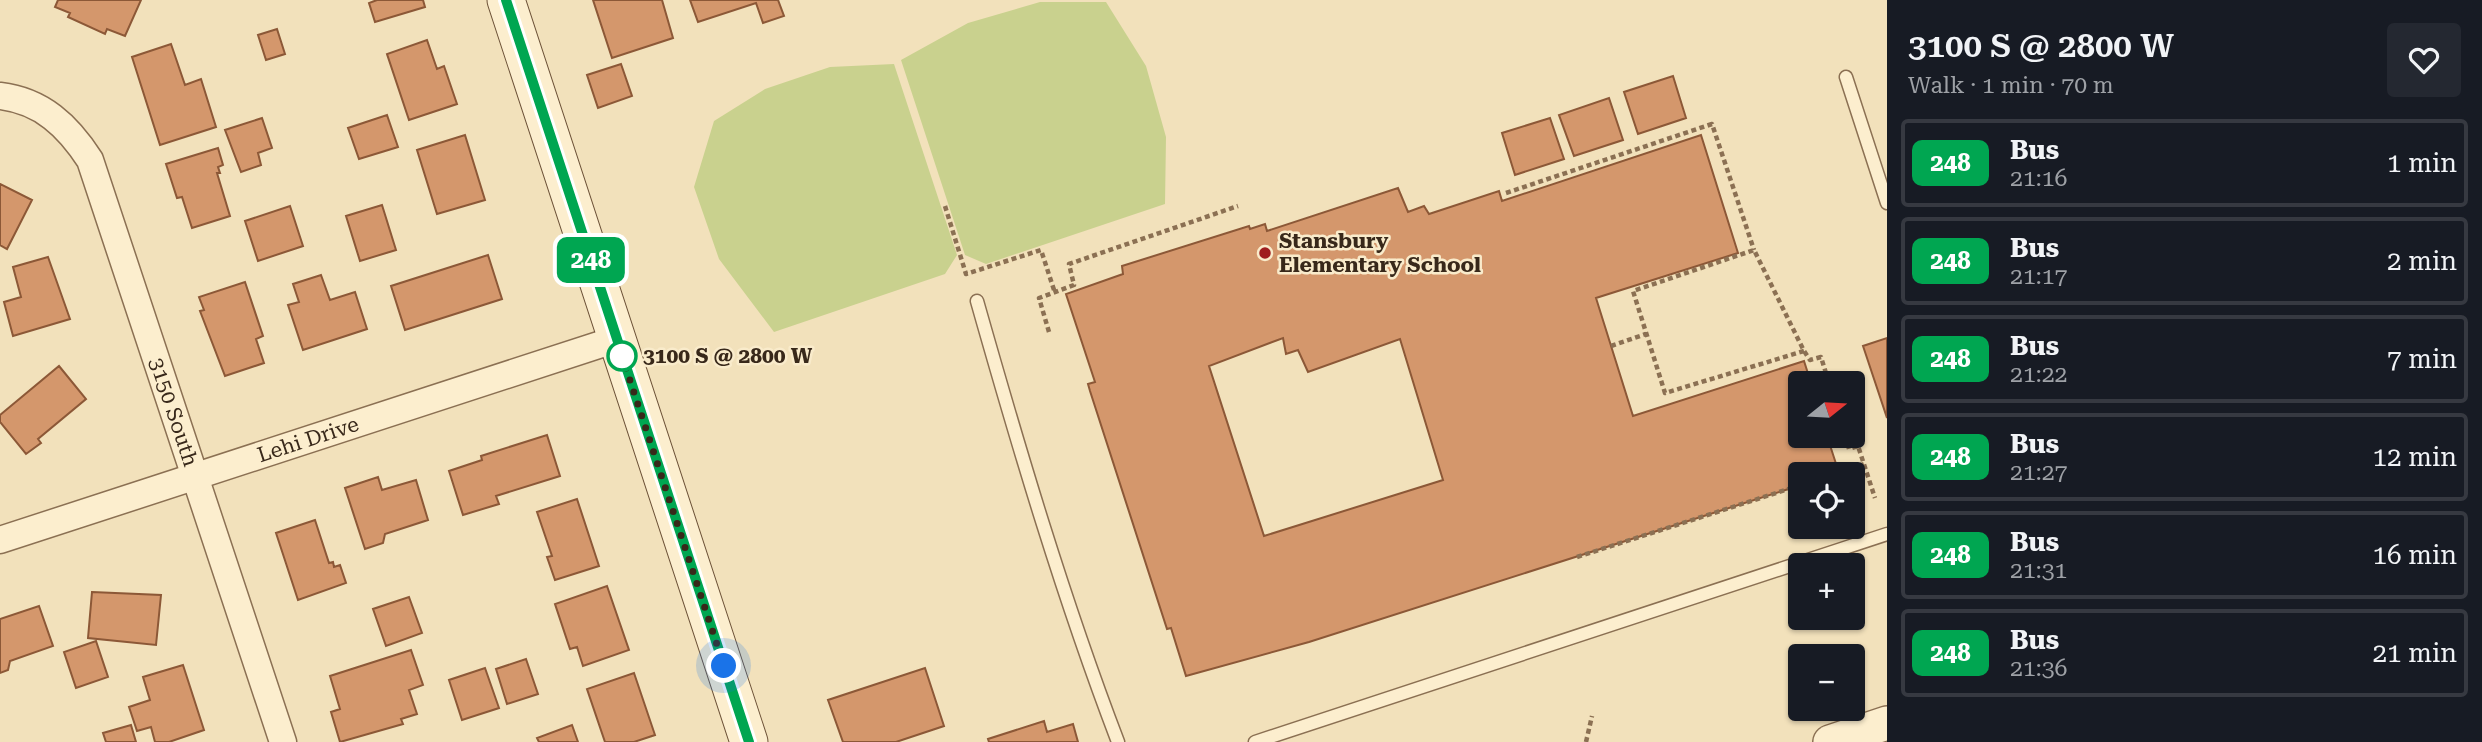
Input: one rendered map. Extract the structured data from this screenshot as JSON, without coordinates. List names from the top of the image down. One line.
{"streets":{"street":["3150 South","Lehi Drive"]},"crossings":[["3150 South","Lehi Drive"]],"places":["Stansbury Elementary School","3100 S @ 2800 W"],"lines":["bus line 248"],"north":"right","page":{"on_map":"248","heading":["3100 S @ 2800 W","Walk · 1 min · 70 m"],"list":[{"mark":"248","name":"Bus","note":"21:16","value":"1 min"},{"mark":"248","name":"Bus","note":"21:17","value":"2 min"},{"mark":"248","name":"Bus","note":"21:22","value":"7 min"},{"mark":"248","name":"Bus","note":"21:27","value":"12 min"},{"mark":"248","name":"Bus","note":"21:31","value":"16 min"},{"mark":"248","name":"Bus","note":"21:36","value":"21 min"}],"map_buttons":["+","−"]}}
